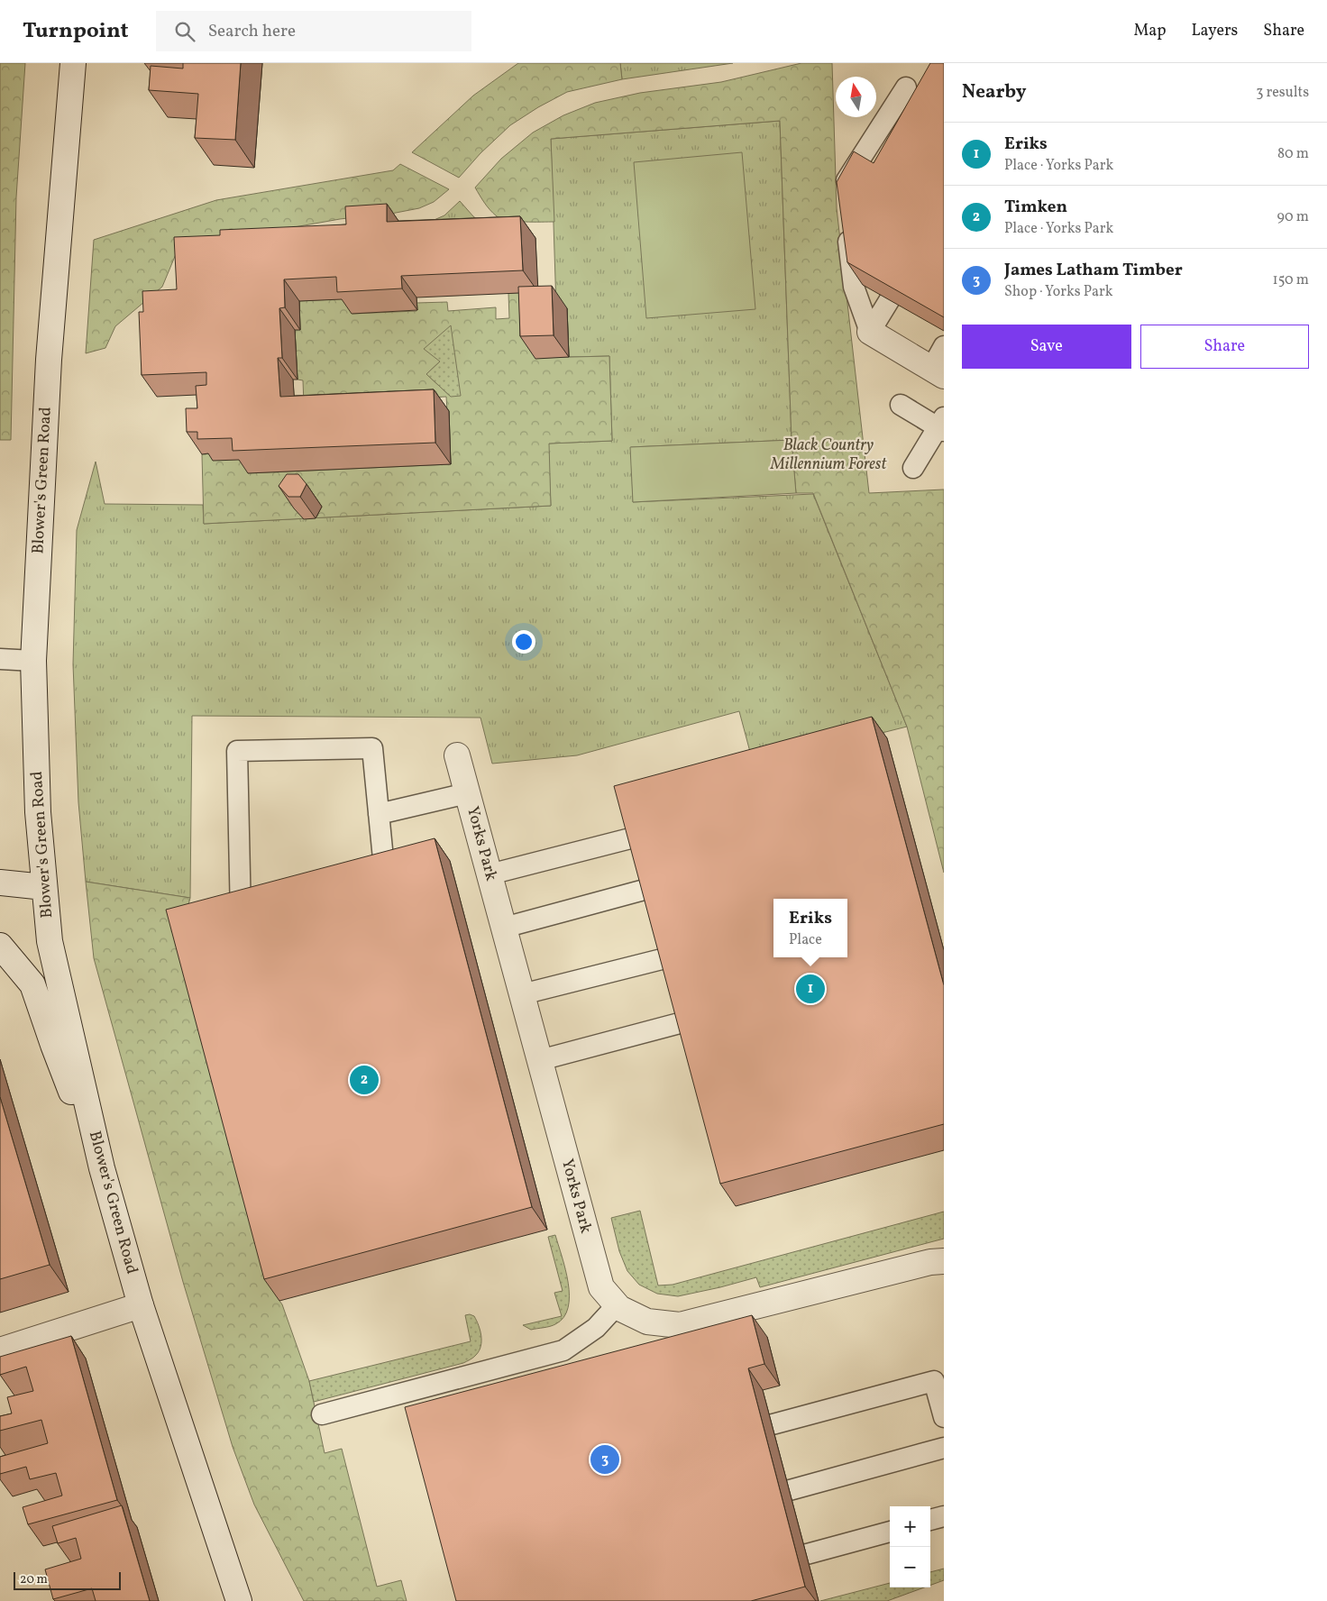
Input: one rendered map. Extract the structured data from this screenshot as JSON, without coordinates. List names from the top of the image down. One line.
{"streets":{"main road":["Blower's Green Road","Yorks Park"]},"parks":["Black Country Millennium Forest"],"scale_bar":"20 m","north":"top","page":{"header":"Turnpoint","search":"Search here","nav":["Map","Layers","Share"],"heading":["Nearby","3 results"],"list":[{"mark":"1","name":"Eriks","note":"Place · Yorks Park","value":"80 m"},{"mark":"2","name":"Timken","note":"Place · Yorks Park","value":"90 m"},{"mark":"3","name":"James Latham Timber","note":"Shop · Yorks Park","value":"150 m"}],"buttons":["Save","Share"],"popup":["Eriks","Place"],"pins":["1","2","3"],"map_buttons":["+","−"],"scale":"20 m"}}
